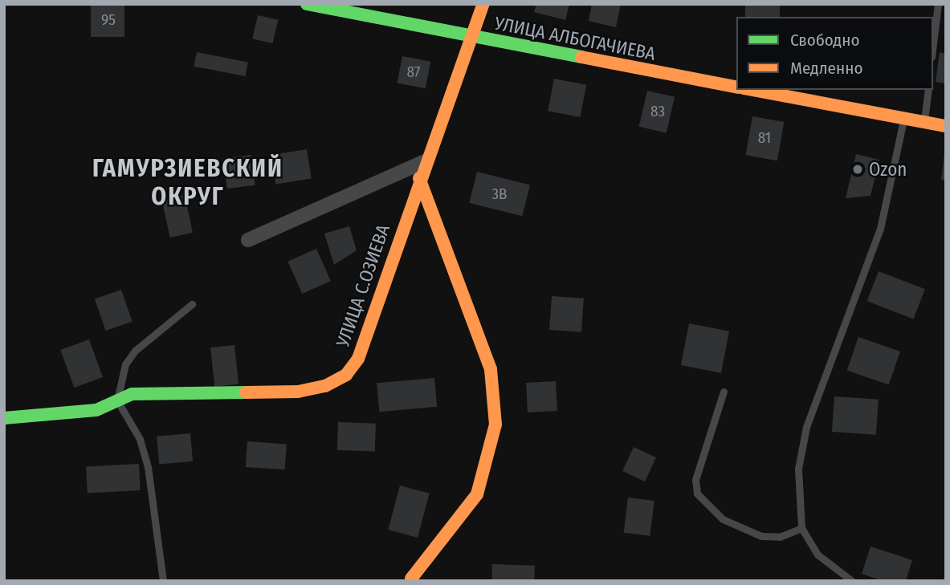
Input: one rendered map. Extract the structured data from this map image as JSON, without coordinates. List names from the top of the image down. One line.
{"streets":{"street":["УЛИЦА АЛБОГАЧИЕВА","УЛИЦА С.ОЗИЕВА"]},"crossings":[["УЛИЦА АЛБОГАЧИЕВА","УЛИЦА С.ОЗИЕВА"]],"districts":["ГАМУРЗИЕВСКИЙ ОКРУГ"],"places":["Ozon"],"house_numbers":["95","87","83","81","3В"],"legend":["Свободно","Медленно"]}
